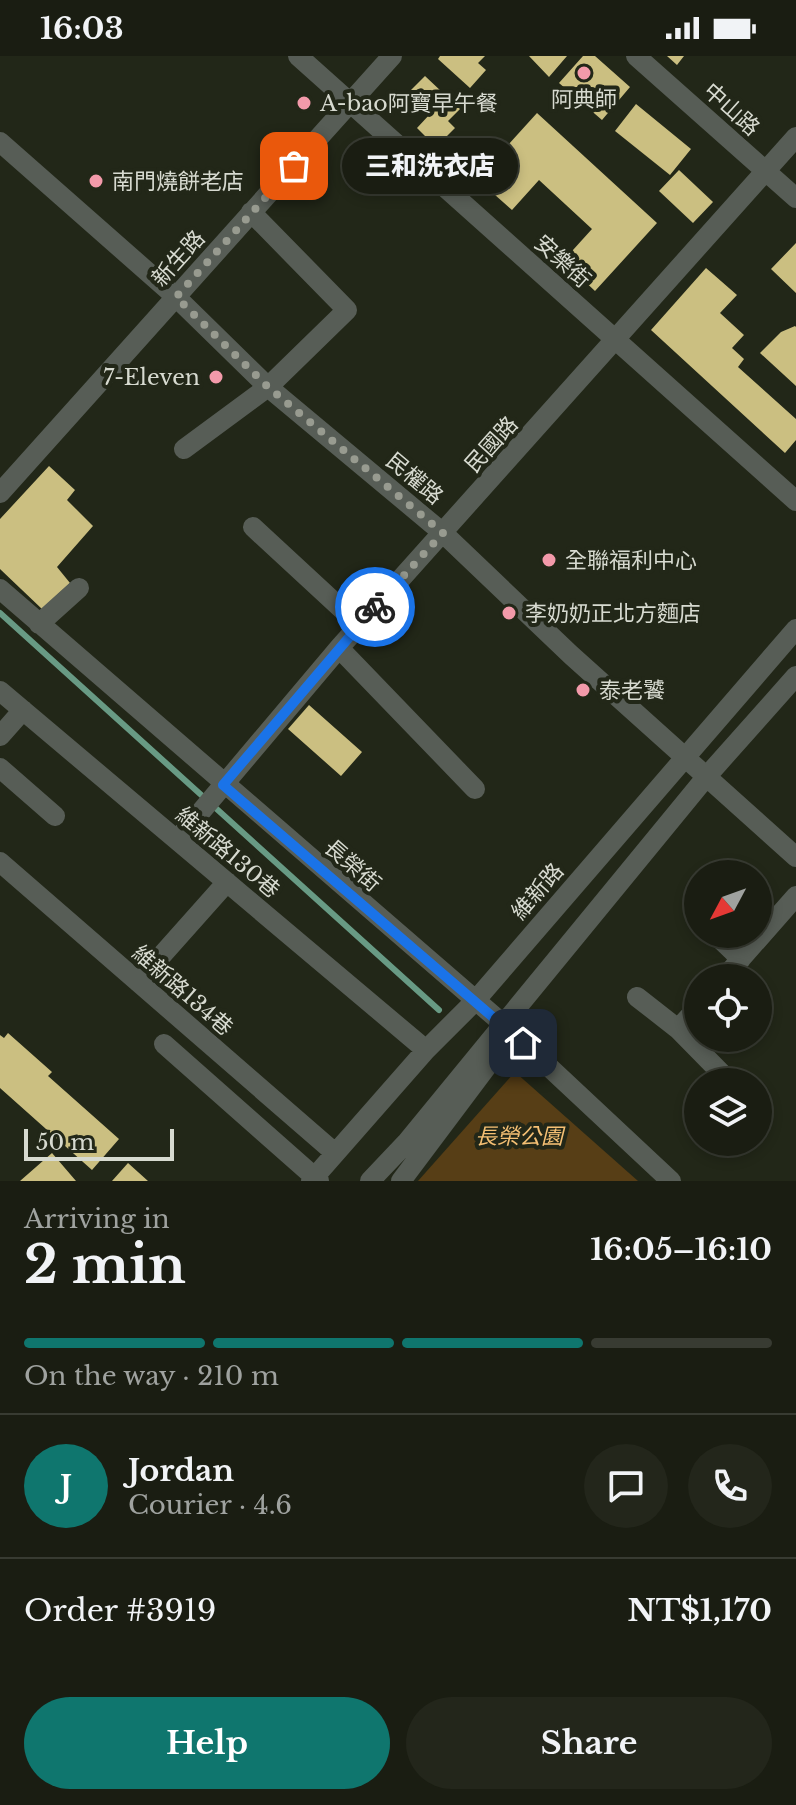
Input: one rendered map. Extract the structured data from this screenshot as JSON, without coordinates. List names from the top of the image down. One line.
{"streets":{"street":["中山路","新生路","安樂街","民國路","民權路","維新路130巷","長榮街","維新路","維新路134巷"]},"crossings":[["中山路","民國路"],["新生路","安樂街"],["新生路","民權路"],["安樂街","民國路"],["民國路","民權路"],["民國路","維新路130巷"],["民國路","長榮街"],["民權路","維新路"],["維新路130巷","維新路"],["長榮街","維新路"],["維新路","維新路134巷"]],"parks":["長榮公園"],"places":["阿典師","A-bao阿寶早午餐","三和洗衣店","南門燒餅老店","7-Eleven","全聯福利中心","李奶奶正北方麵店","泰老饕"],"scale_bar":"50 m","north":"bottom left","page":{"status":"16:03","bubble":"三和洗衣店","scale":"50 m","heading":["2 min","Arriving in","16:05–16:10"],"panel":["Jordan","Courier · 4.6","Order #3919","NT$1,170"],"bar":"On the way · 210 m","round":"J","buttons":["Help","Share"]}}
